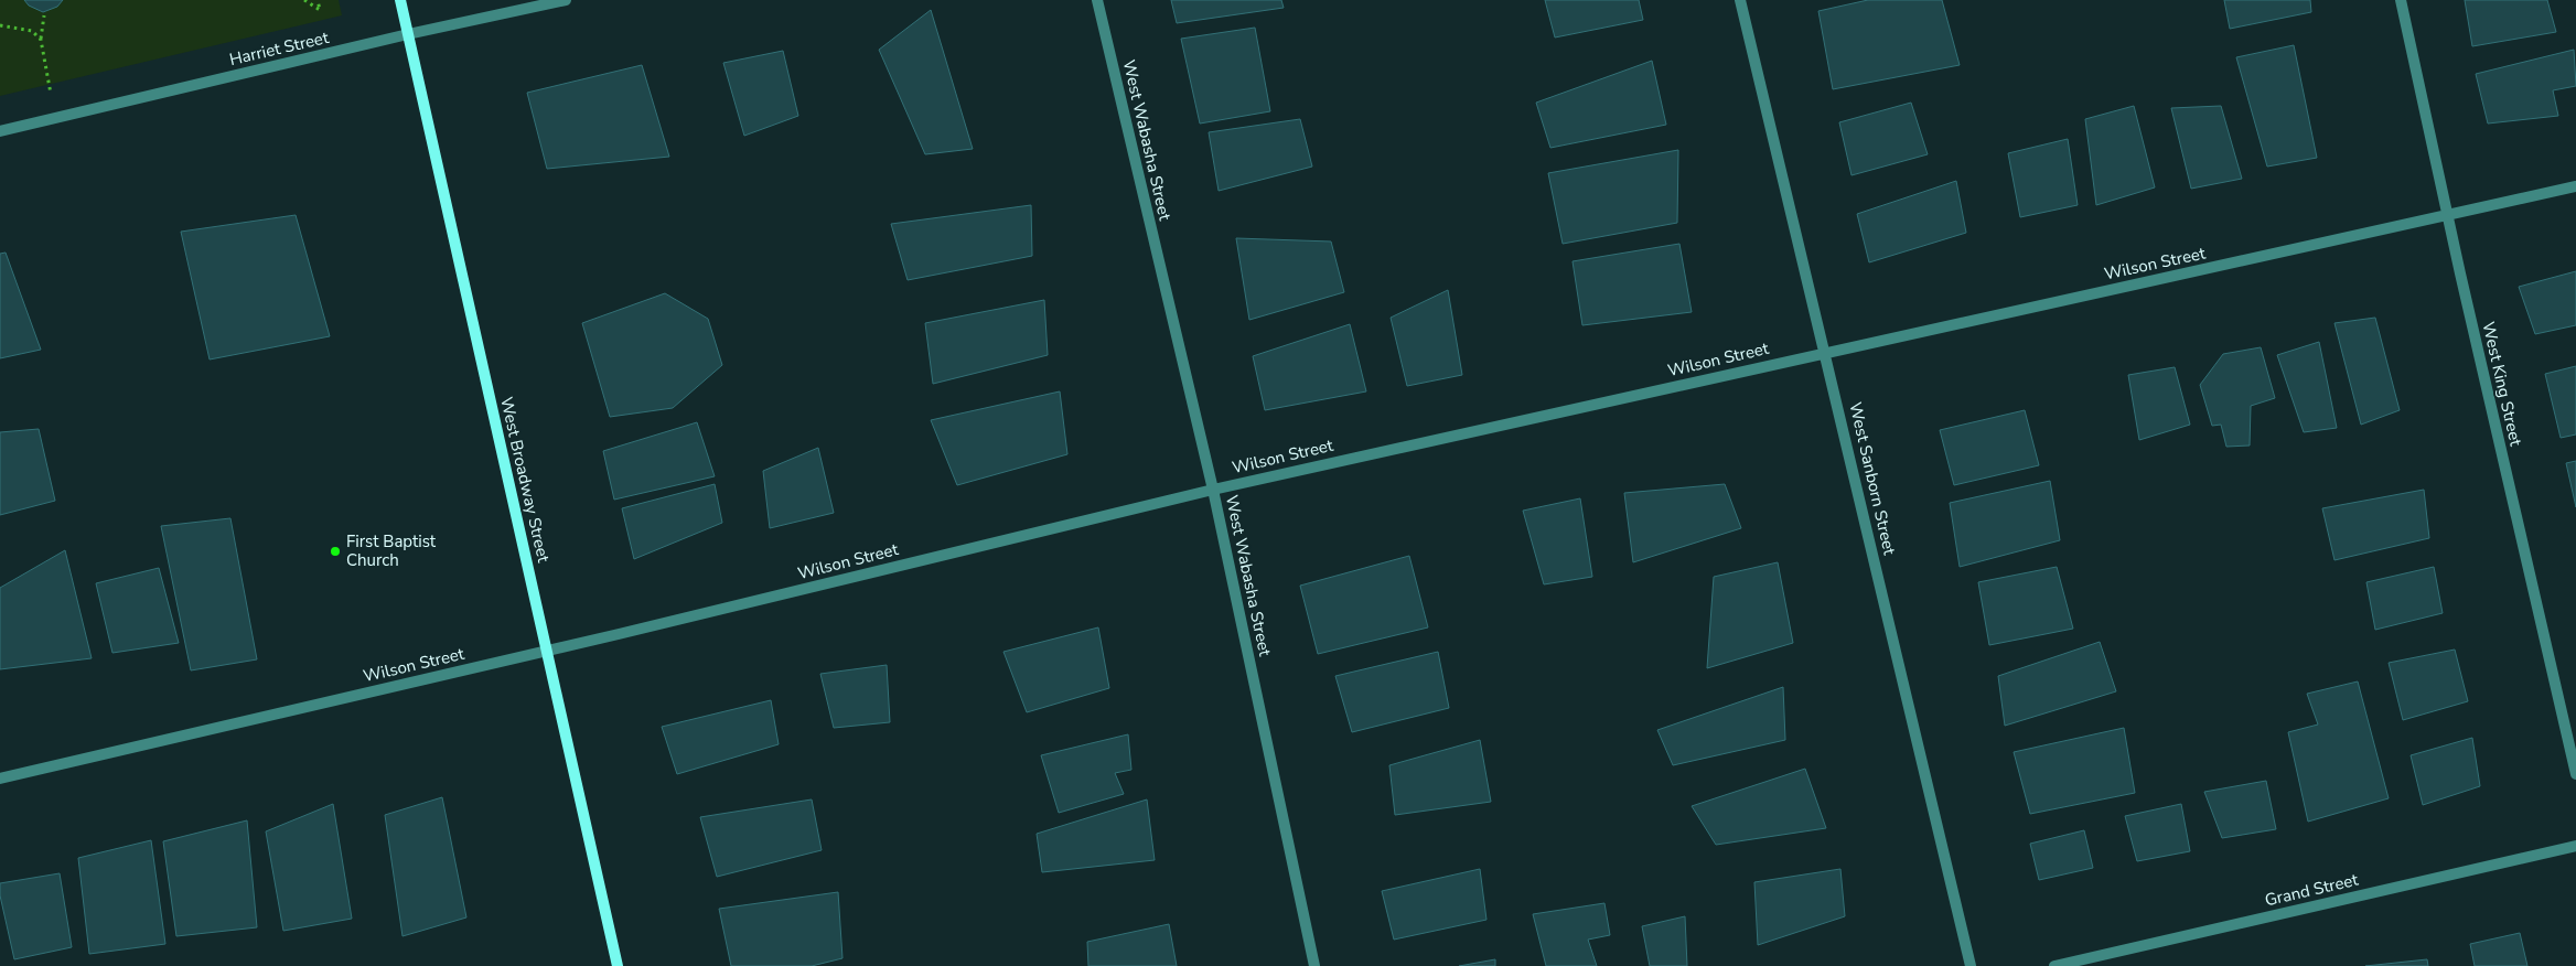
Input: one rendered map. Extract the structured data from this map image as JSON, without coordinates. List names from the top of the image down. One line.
{"streets":{"main road":["West Broadway Street"],"street":["Harriet Street","West Wabasha Street","Wilson Street","West King Street","West Sanborn Street","Grand Street"]},"crossings":[["Harriet Street","West Broadway Street"],["West Wabasha Street","Wilson Street"],["Wilson Street","West King Street"],["Wilson Street","West Sanborn Street"],["Wilson Street","West Broadway Street"]],"places":["First Baptist Church"]}
